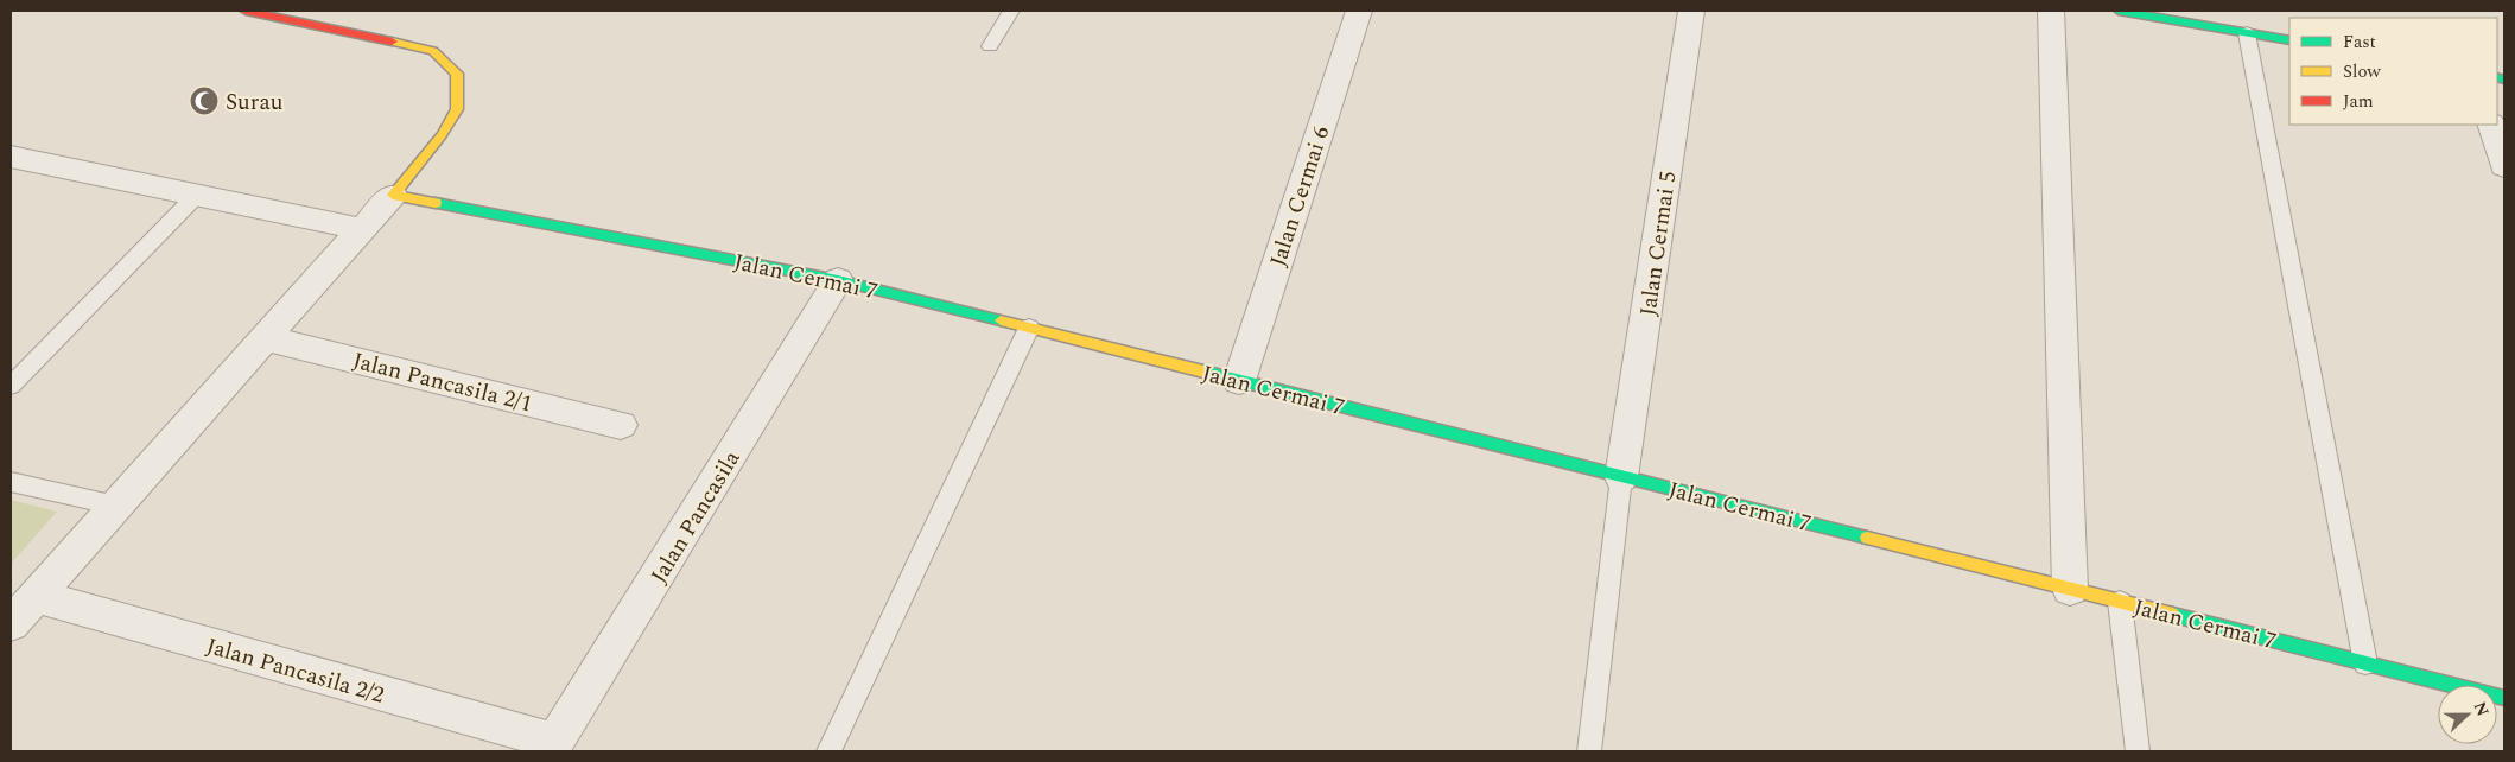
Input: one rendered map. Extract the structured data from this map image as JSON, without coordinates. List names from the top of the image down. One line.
{"streets":{"street":["Jalan Cermai 6","Jalan Cermai 5","Jalan Cermai 7","Jalan Pancasila 2/1","Jalan Pancasila","Jalan Pancasila 2/2"]},"crossings":[["Jalan Cermai 6","Jalan Cermai 7"],["Jalan Cermai 5","Jalan Cermai 7"],["Jalan Cermai 7","Jalan Pancasila"],["Jalan Pancasila","Jalan Pancasila 2/2"]],"places":{"mosque":["Surau"]},"legend":["Fast","Slow","Jam"],"north":"right"}
